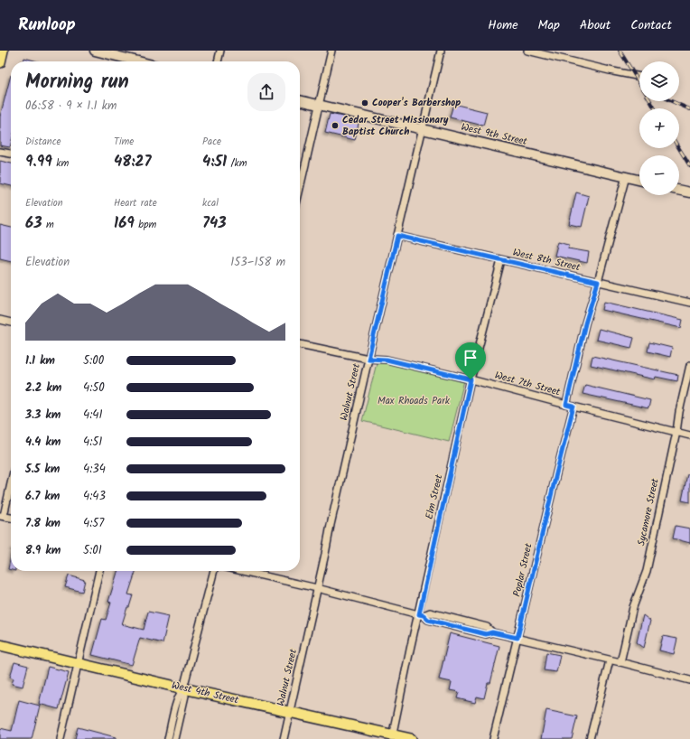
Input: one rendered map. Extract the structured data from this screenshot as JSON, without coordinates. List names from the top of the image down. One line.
{"streets":{"main road":["West 4th Street"],"street":["West 9th Street","West 8th Street","West 7th Street","Walnut Street","Elm Street","Sycamore Street","Poplar Street"]},"crossings":[["West 9th Street","Walnut Street"],["West 8th Street","Walnut Street"],["West 8th Street","Elm Street"],["West 7th Street","Walnut Street"],["West 7th Street","Elm Street"],["West 7th Street","Sycamore Street"],["West 7th Street","Poplar Street"],["Walnut Street","West 4th Street"],["Elm Street","West 4th Street"]],"parks":["Max Rhoads Park"],"places":["Cooper's Barbershop","Cedar Street Missionary Baptist Church"],"page":{"header":"Runloop","nav":["Home","Map","About","Contact"],"map_buttons":["+","−"],"heading":["Morning run","06:58 · 9 × 1.1 km"],"stats":[["Distance","9.99 km"],["Time","48:27"],["Pace","4:51 /km"],["Elevation","63 m"],["Heart rate","169 bpm"],["kcal","743"]],"chart":["Elevation","153–158 m"],"list":[{"name":"1.1 km","note":"5:00"},{"name":"2.2 km","note":"4:50"},{"name":"3.3 km","note":"4:41"},{"name":"4.4 km","note":"4:51"},{"name":"5.5 km","note":"4:34"},{"name":"6.7 km","note":"4:43"},{"name":"7.8 km","note":"4:57"},{"name":"8.9 km","note":"5:01"}]}}
